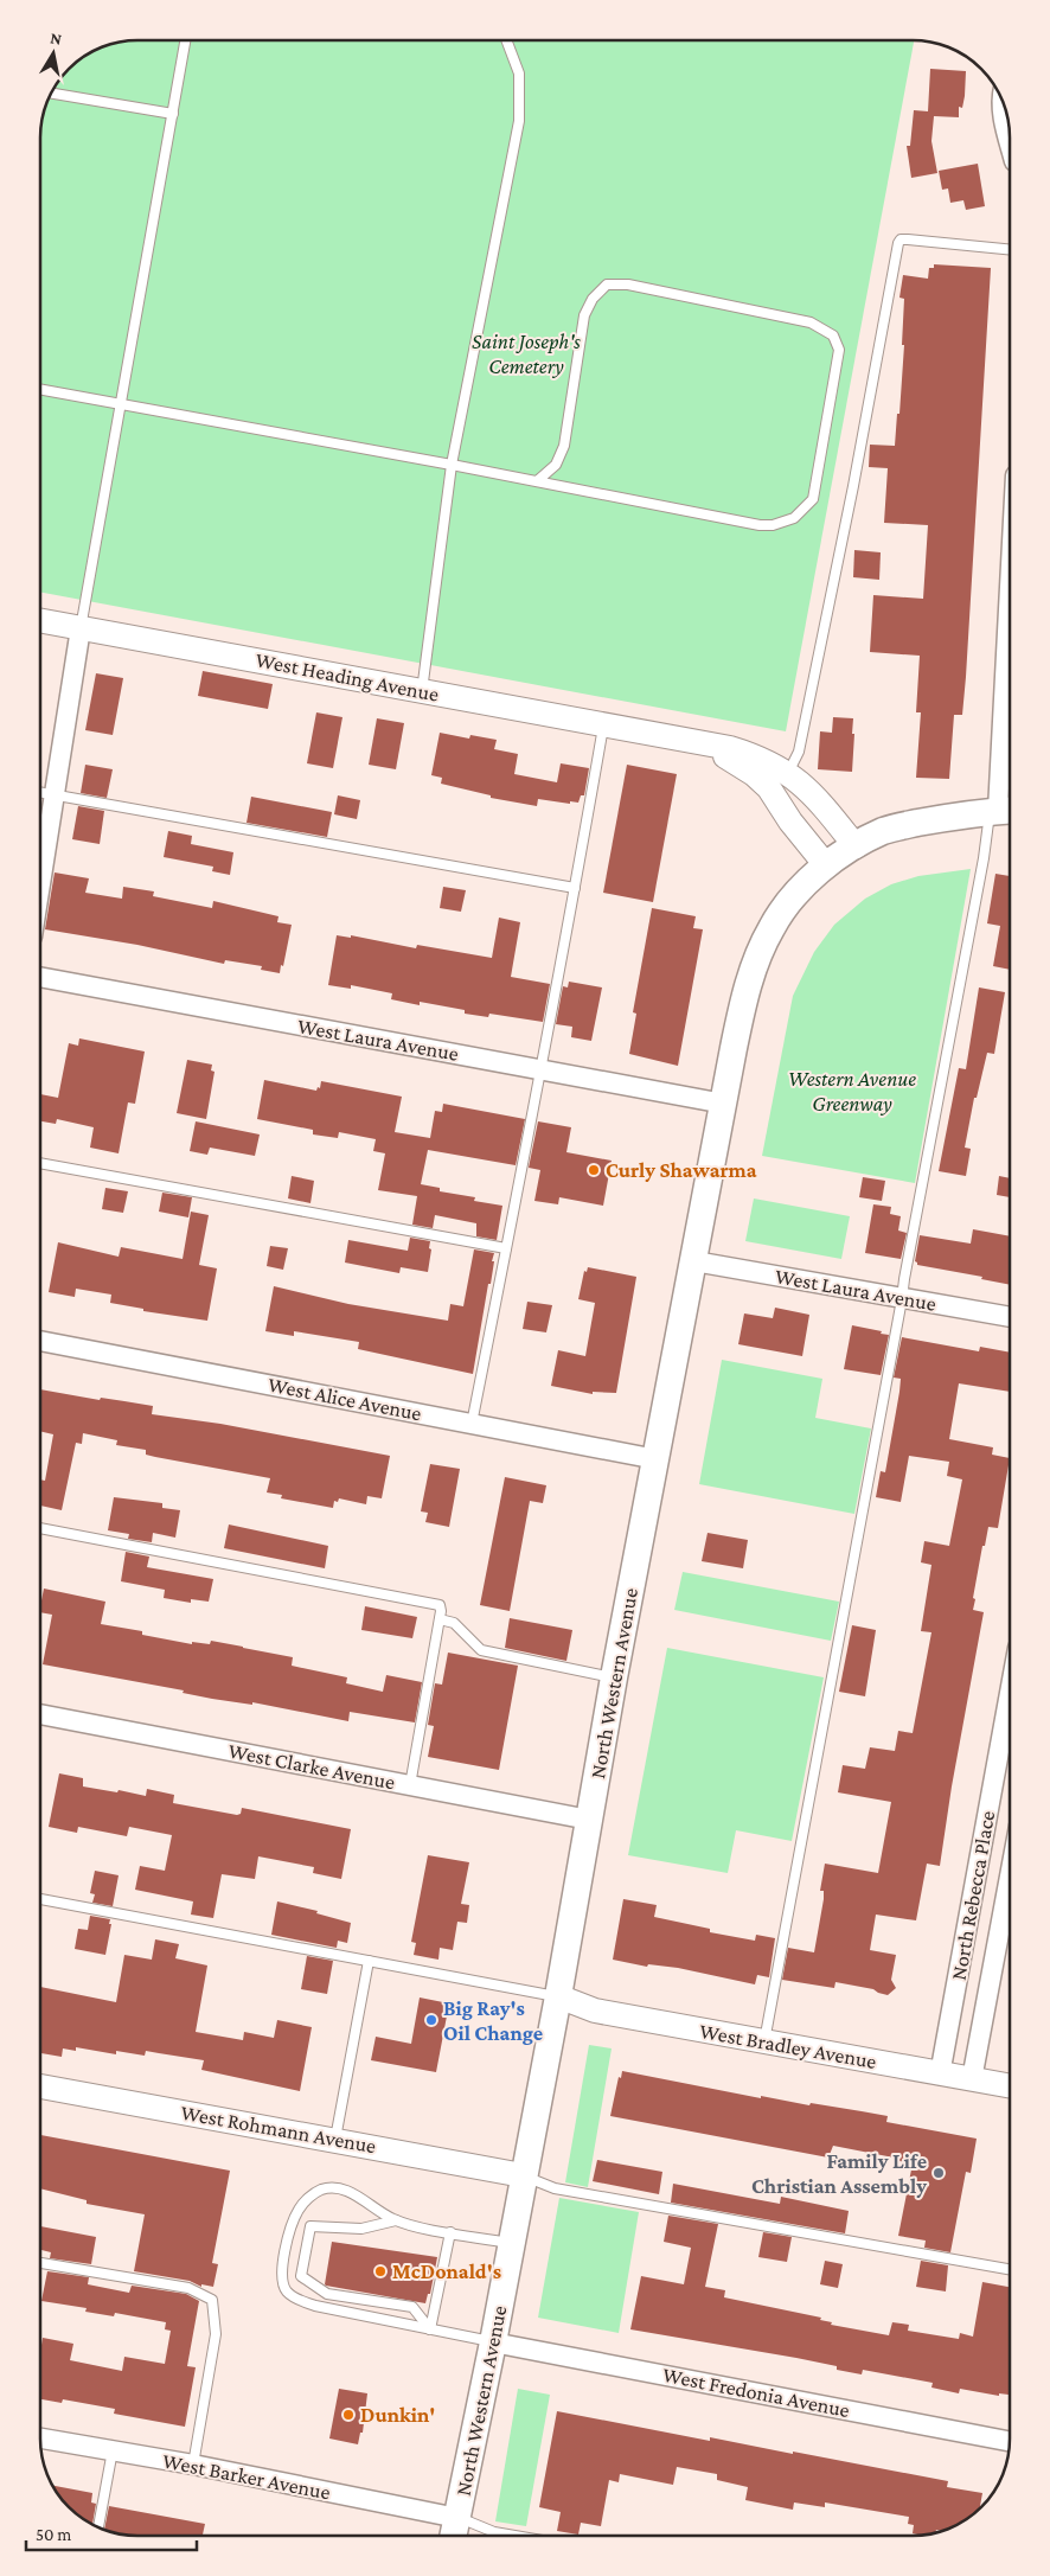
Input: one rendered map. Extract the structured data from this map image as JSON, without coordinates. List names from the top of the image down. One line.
{"streets":{"main road":["North Western Avenue"],"street":["West Heading Avenue","West Laura Avenue","West Alice Avenue","West Clarke Avenue","North Rebecca Place","West Bradley Avenue","West Rohmann Avenue","West Fredonia Avenue","West Barker Avenue"]},"crossings":[["West Heading Avenue","North Western Avenue"],["West Laura Avenue","North Western Avenue"],["West Alice Avenue","North Western Avenue"],["North Western Avenue","West Clarke Avenue"],["North Western Avenue","West Bradley Avenue"],["North Western Avenue","West Rohmann Avenue"],["North Western Avenue","West Fredonia Avenue"],["North Western Avenue","West Barker Avenue"],["North Rebecca Place","West Bradley Avenue"]],"parks":["Saint Joseph's Cemetery","Western Avenue Greenway"],"places":["Curly Shawarma","Big Ray's Oil Change","Family Life Christian Assembly","McDonald's","Dunkin'"],"scale_bar":"50 m","north":"top"}
